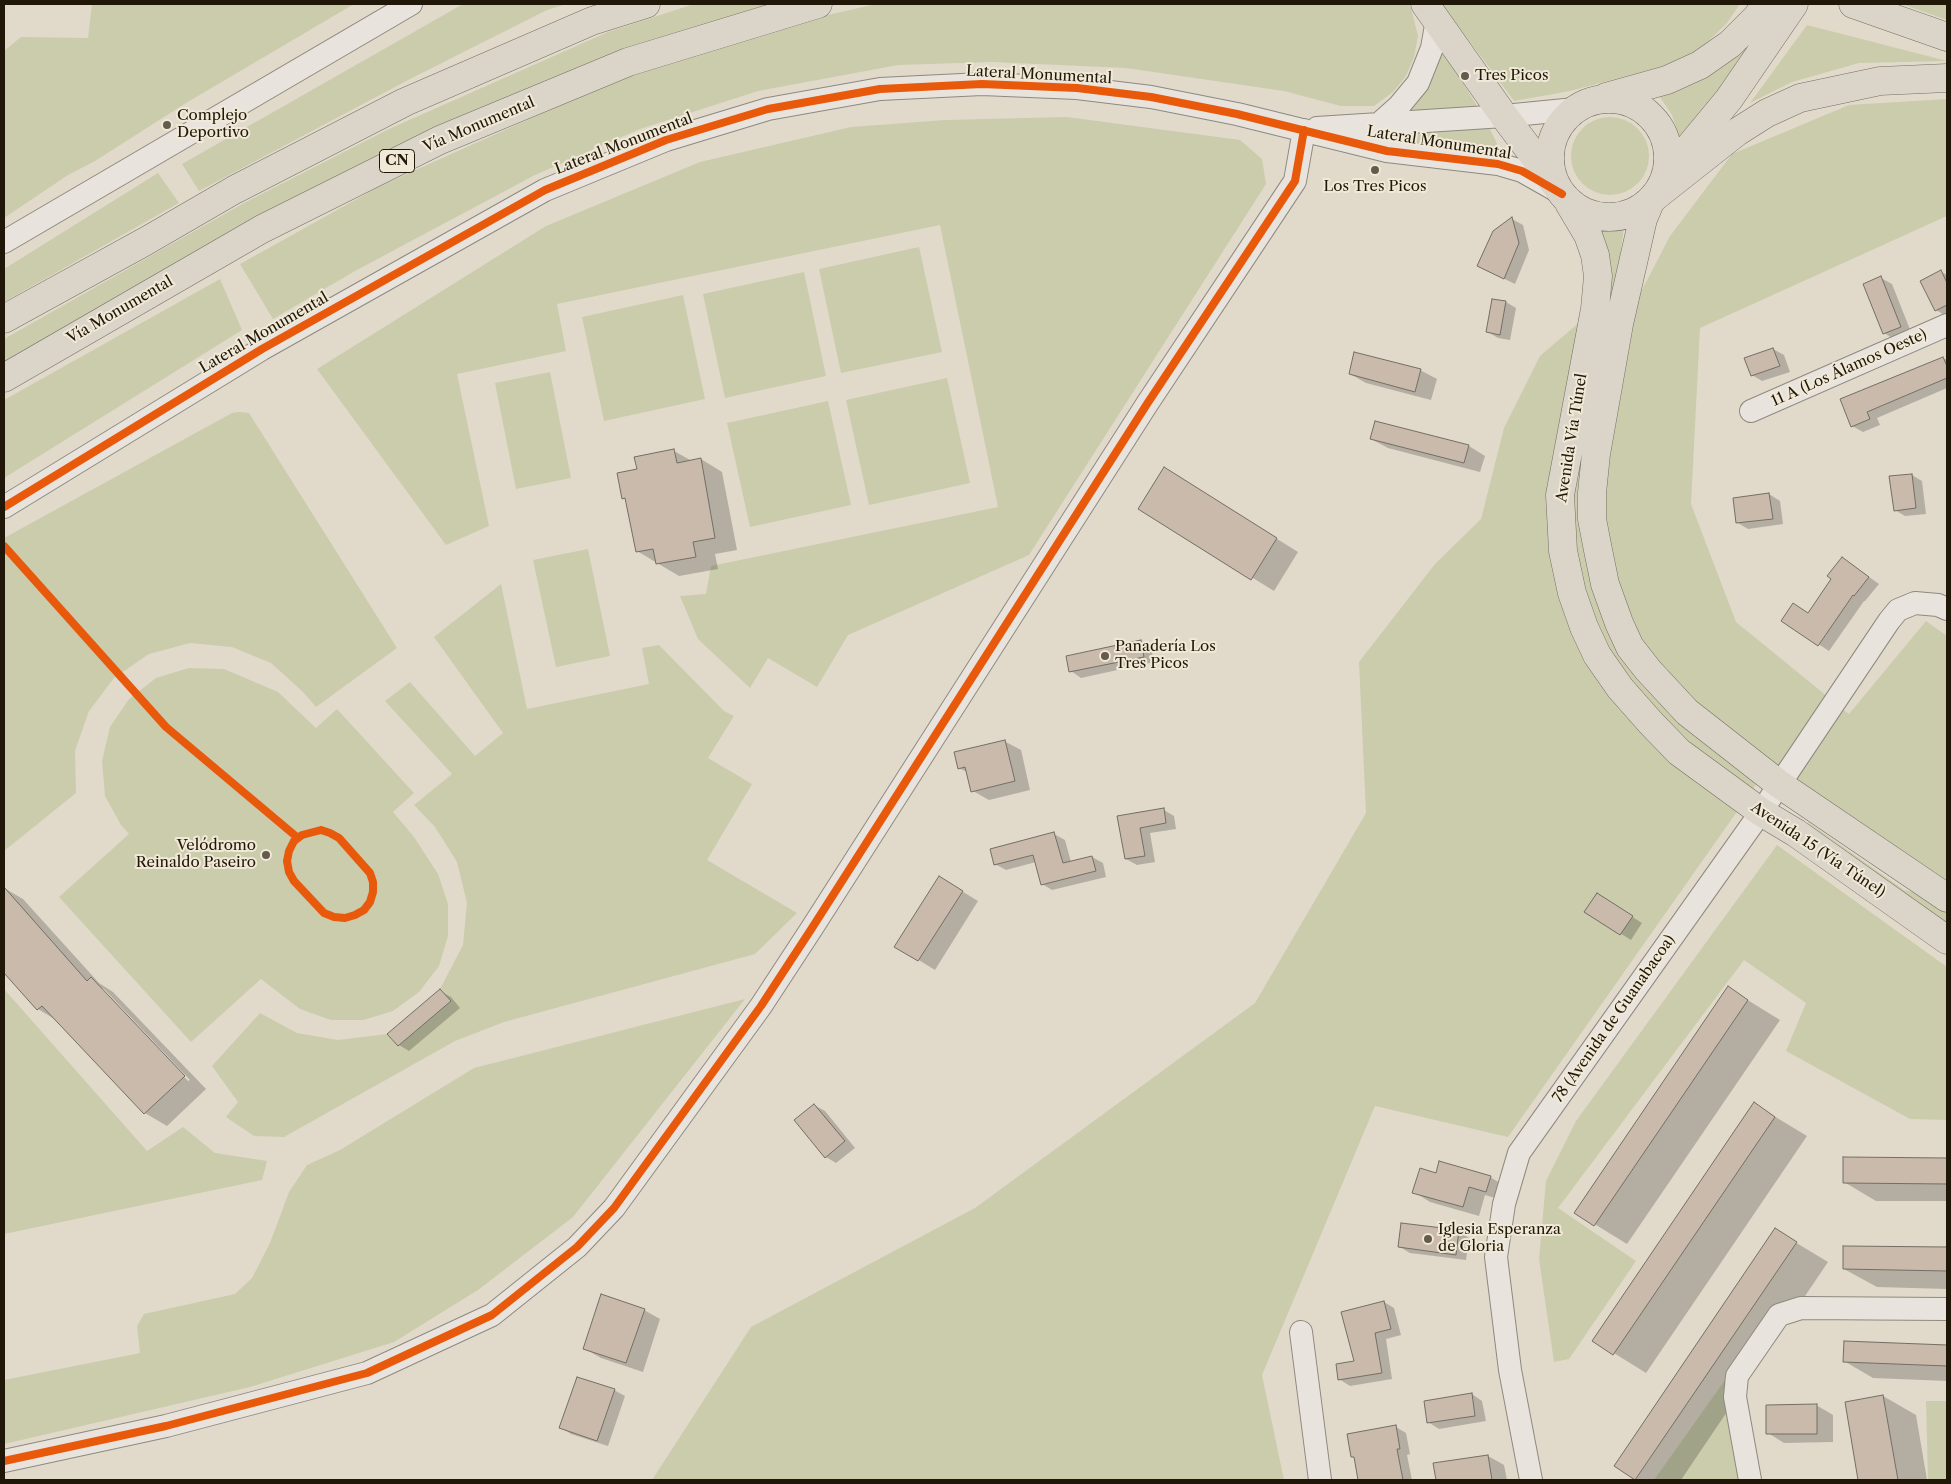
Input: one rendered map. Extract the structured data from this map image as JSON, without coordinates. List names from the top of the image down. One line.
{"streets":{"main road":["Vía Monumental","CN","Avenida Vía Túnel","Avenida 15 (Vía Túnel)"],"street":["Lateral Monumental","11 A (Los Álamos Oeste)","78 (Avenida de Guanabacoa)"]},"crossings":[["Lateral Monumental","Avenida Vía Túnel"],["Avenida Vía Túnel","Avenida 15 (Vía Túnel)"],["Avenida Vía Túnel","78 (Avenida de Guanabacoa)"],["Avenida 15 (Vía Túnel)","78 (Avenida de Guanabacoa)"]],"places":["Tres Picos","Complejo Deportivo","Los Tres Picos","Panadería Los Tres Picos","Velódromo Reinaldo Paseiro","Iglesia Esperanza de Gloria"]}
